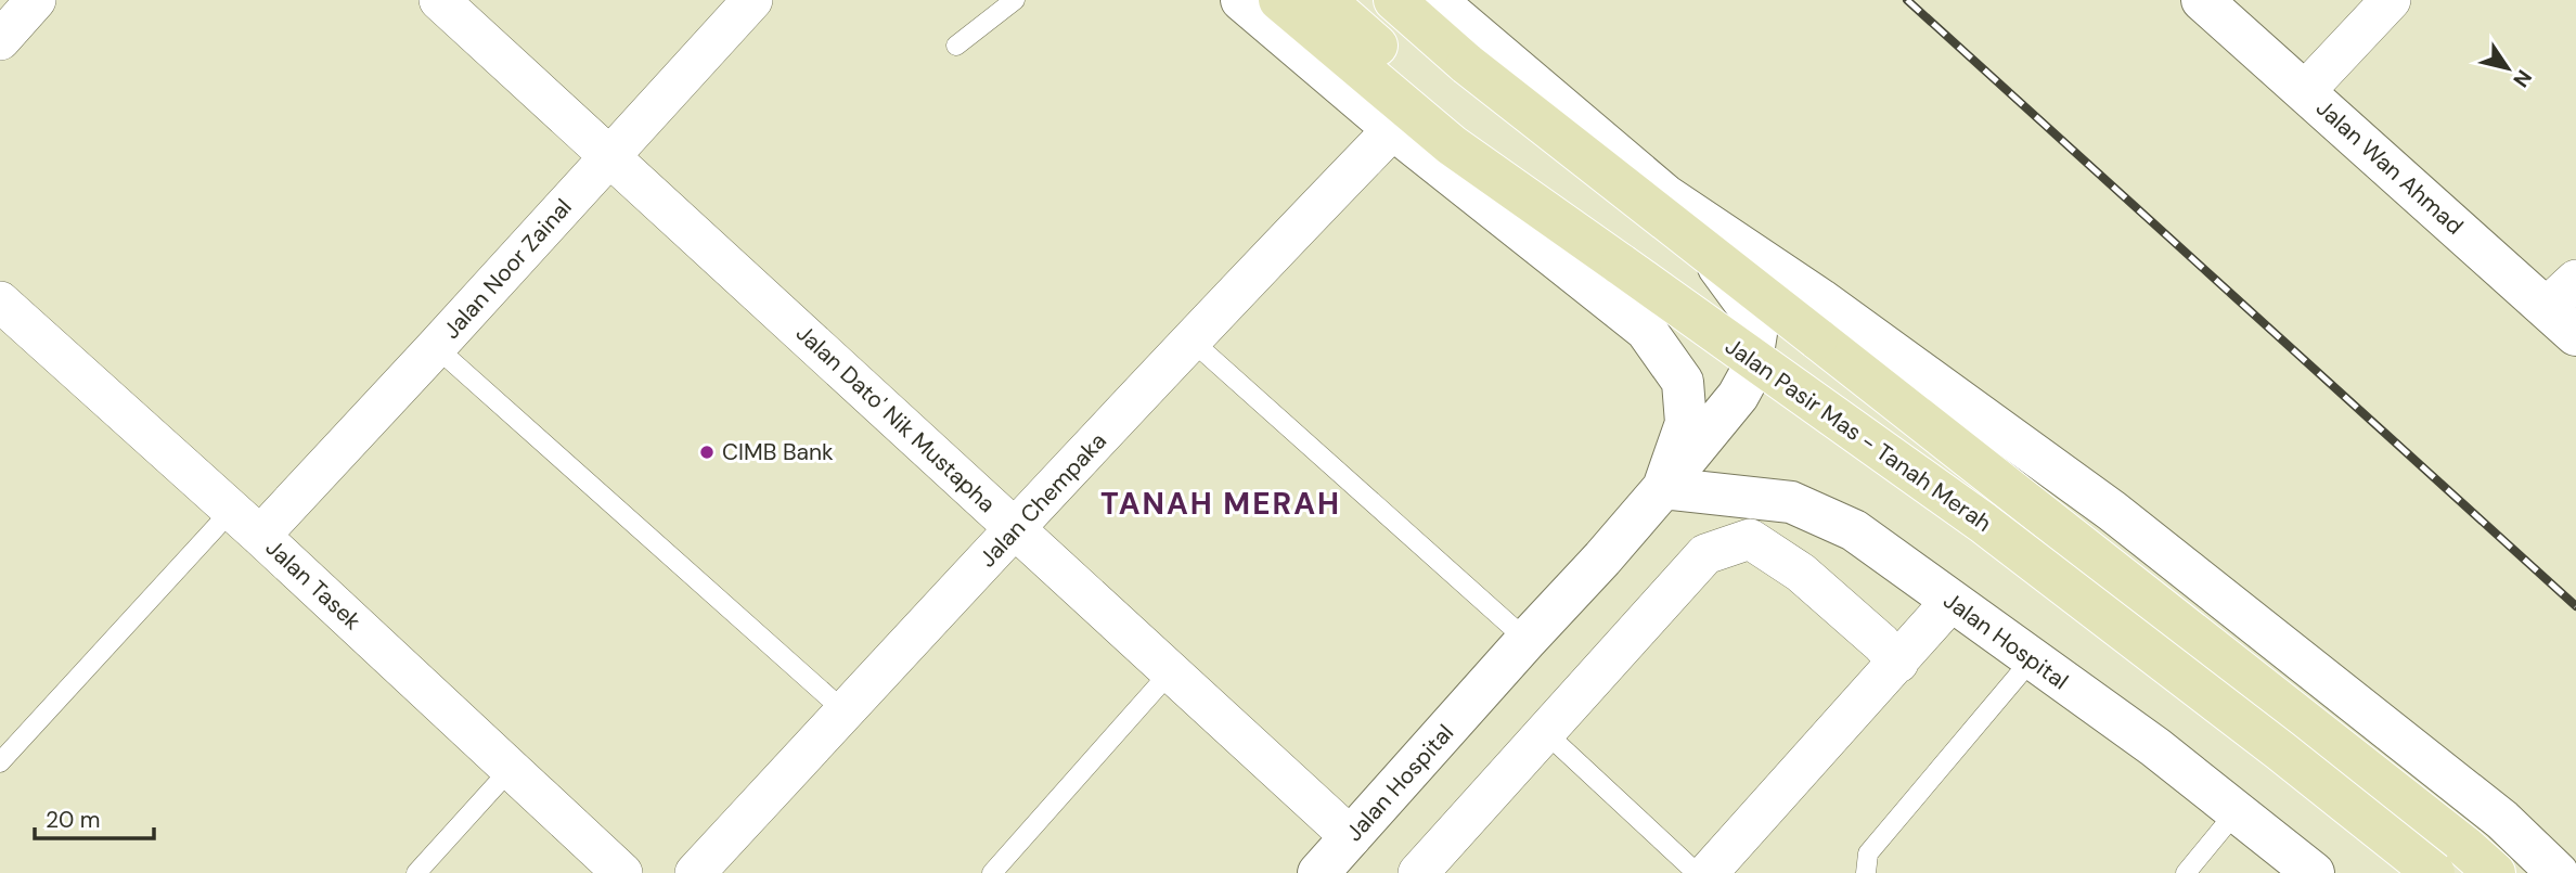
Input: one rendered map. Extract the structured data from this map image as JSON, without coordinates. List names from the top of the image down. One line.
{"streets":{"main road":["Jalan Wan Ahmad","Jalan Pasir Mas - Tanah Merah","Jalan Hospital"],"street":["Jalan Noor Zainal","Jalan Dato' Nik Mustapha","Jalan Chempaka","Jalan Tasek"]},"crossings":[["Jalan Noor Zainal","Jalan Dato' Nik Mustapha"],["Jalan Noor Zainal","Jalan Tasek"],["Jalan Dato' Nik Mustapha","Jalan Chempaka"],["Jalan Dato' Nik Mustapha","Jalan Hospital"],["Jalan Chempaka","Jalan Hospital"]],"districts":["TANAH MERAH"],"places":["CIMB Bank"],"scale_bar":"20 m","north":"bottom right"}
